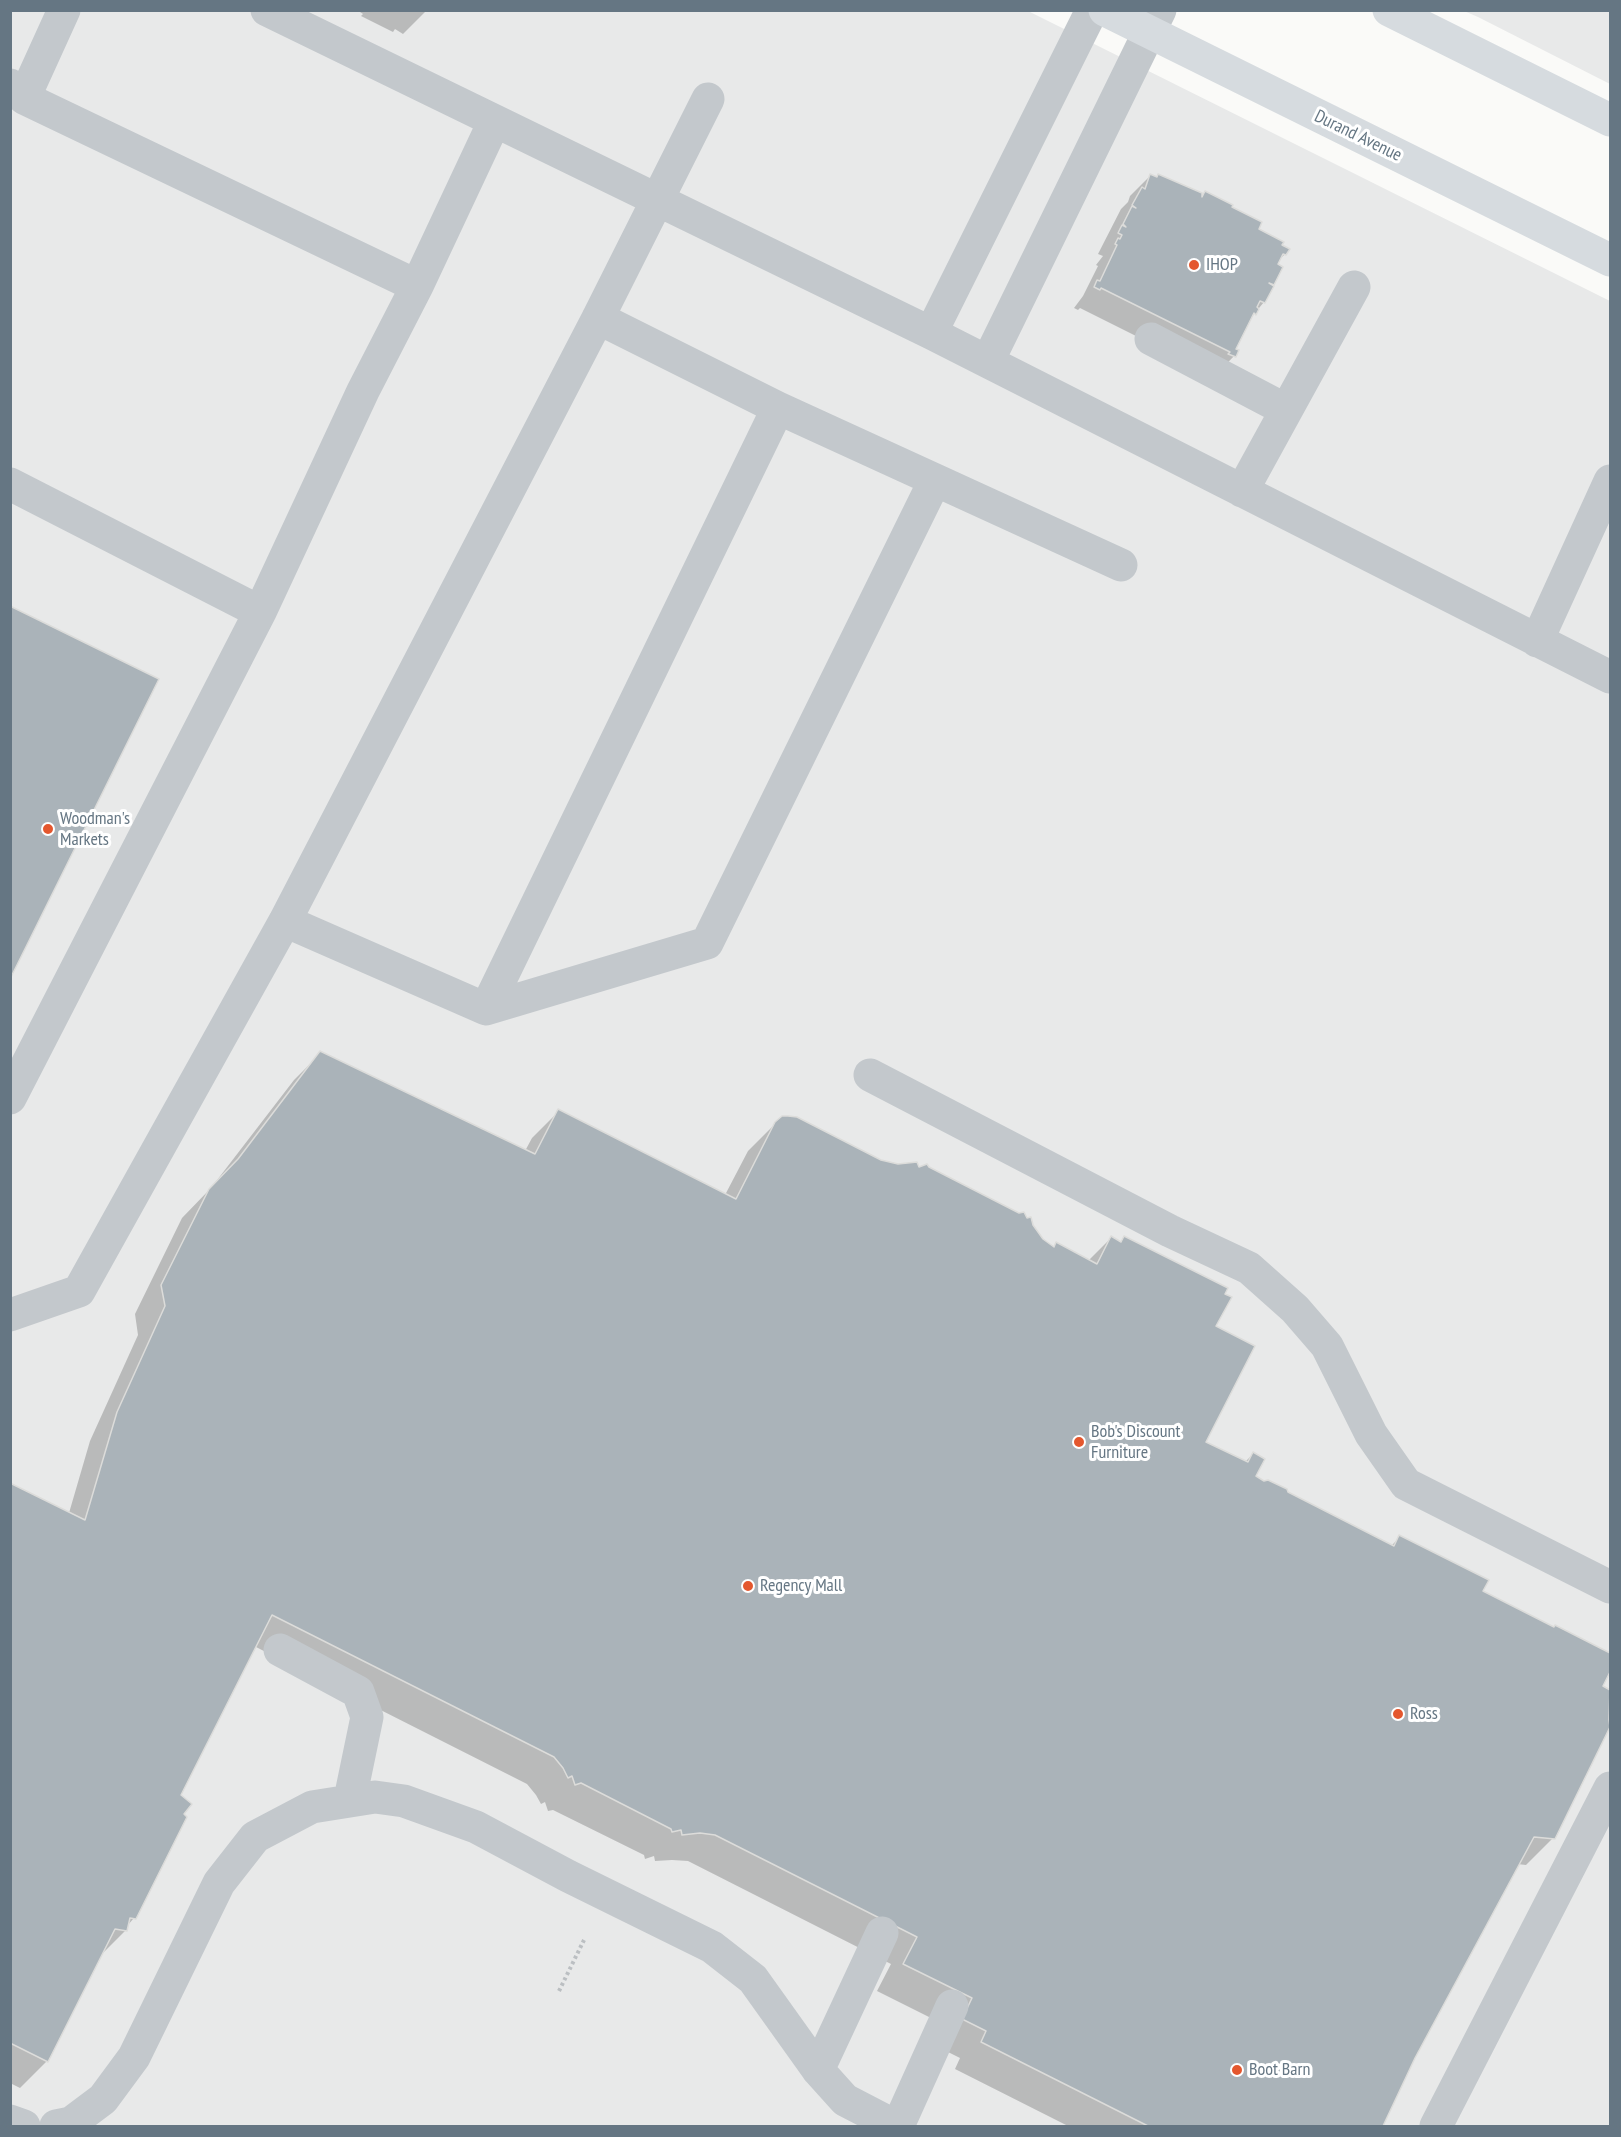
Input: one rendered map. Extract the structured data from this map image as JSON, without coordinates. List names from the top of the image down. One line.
{"streets":{"main road":["Durand Avenue"]},"places":["IHOP","Woodman's Markets","Bob's Discount Furniture","Regency Mall","Ross","Boot Barn"]}
